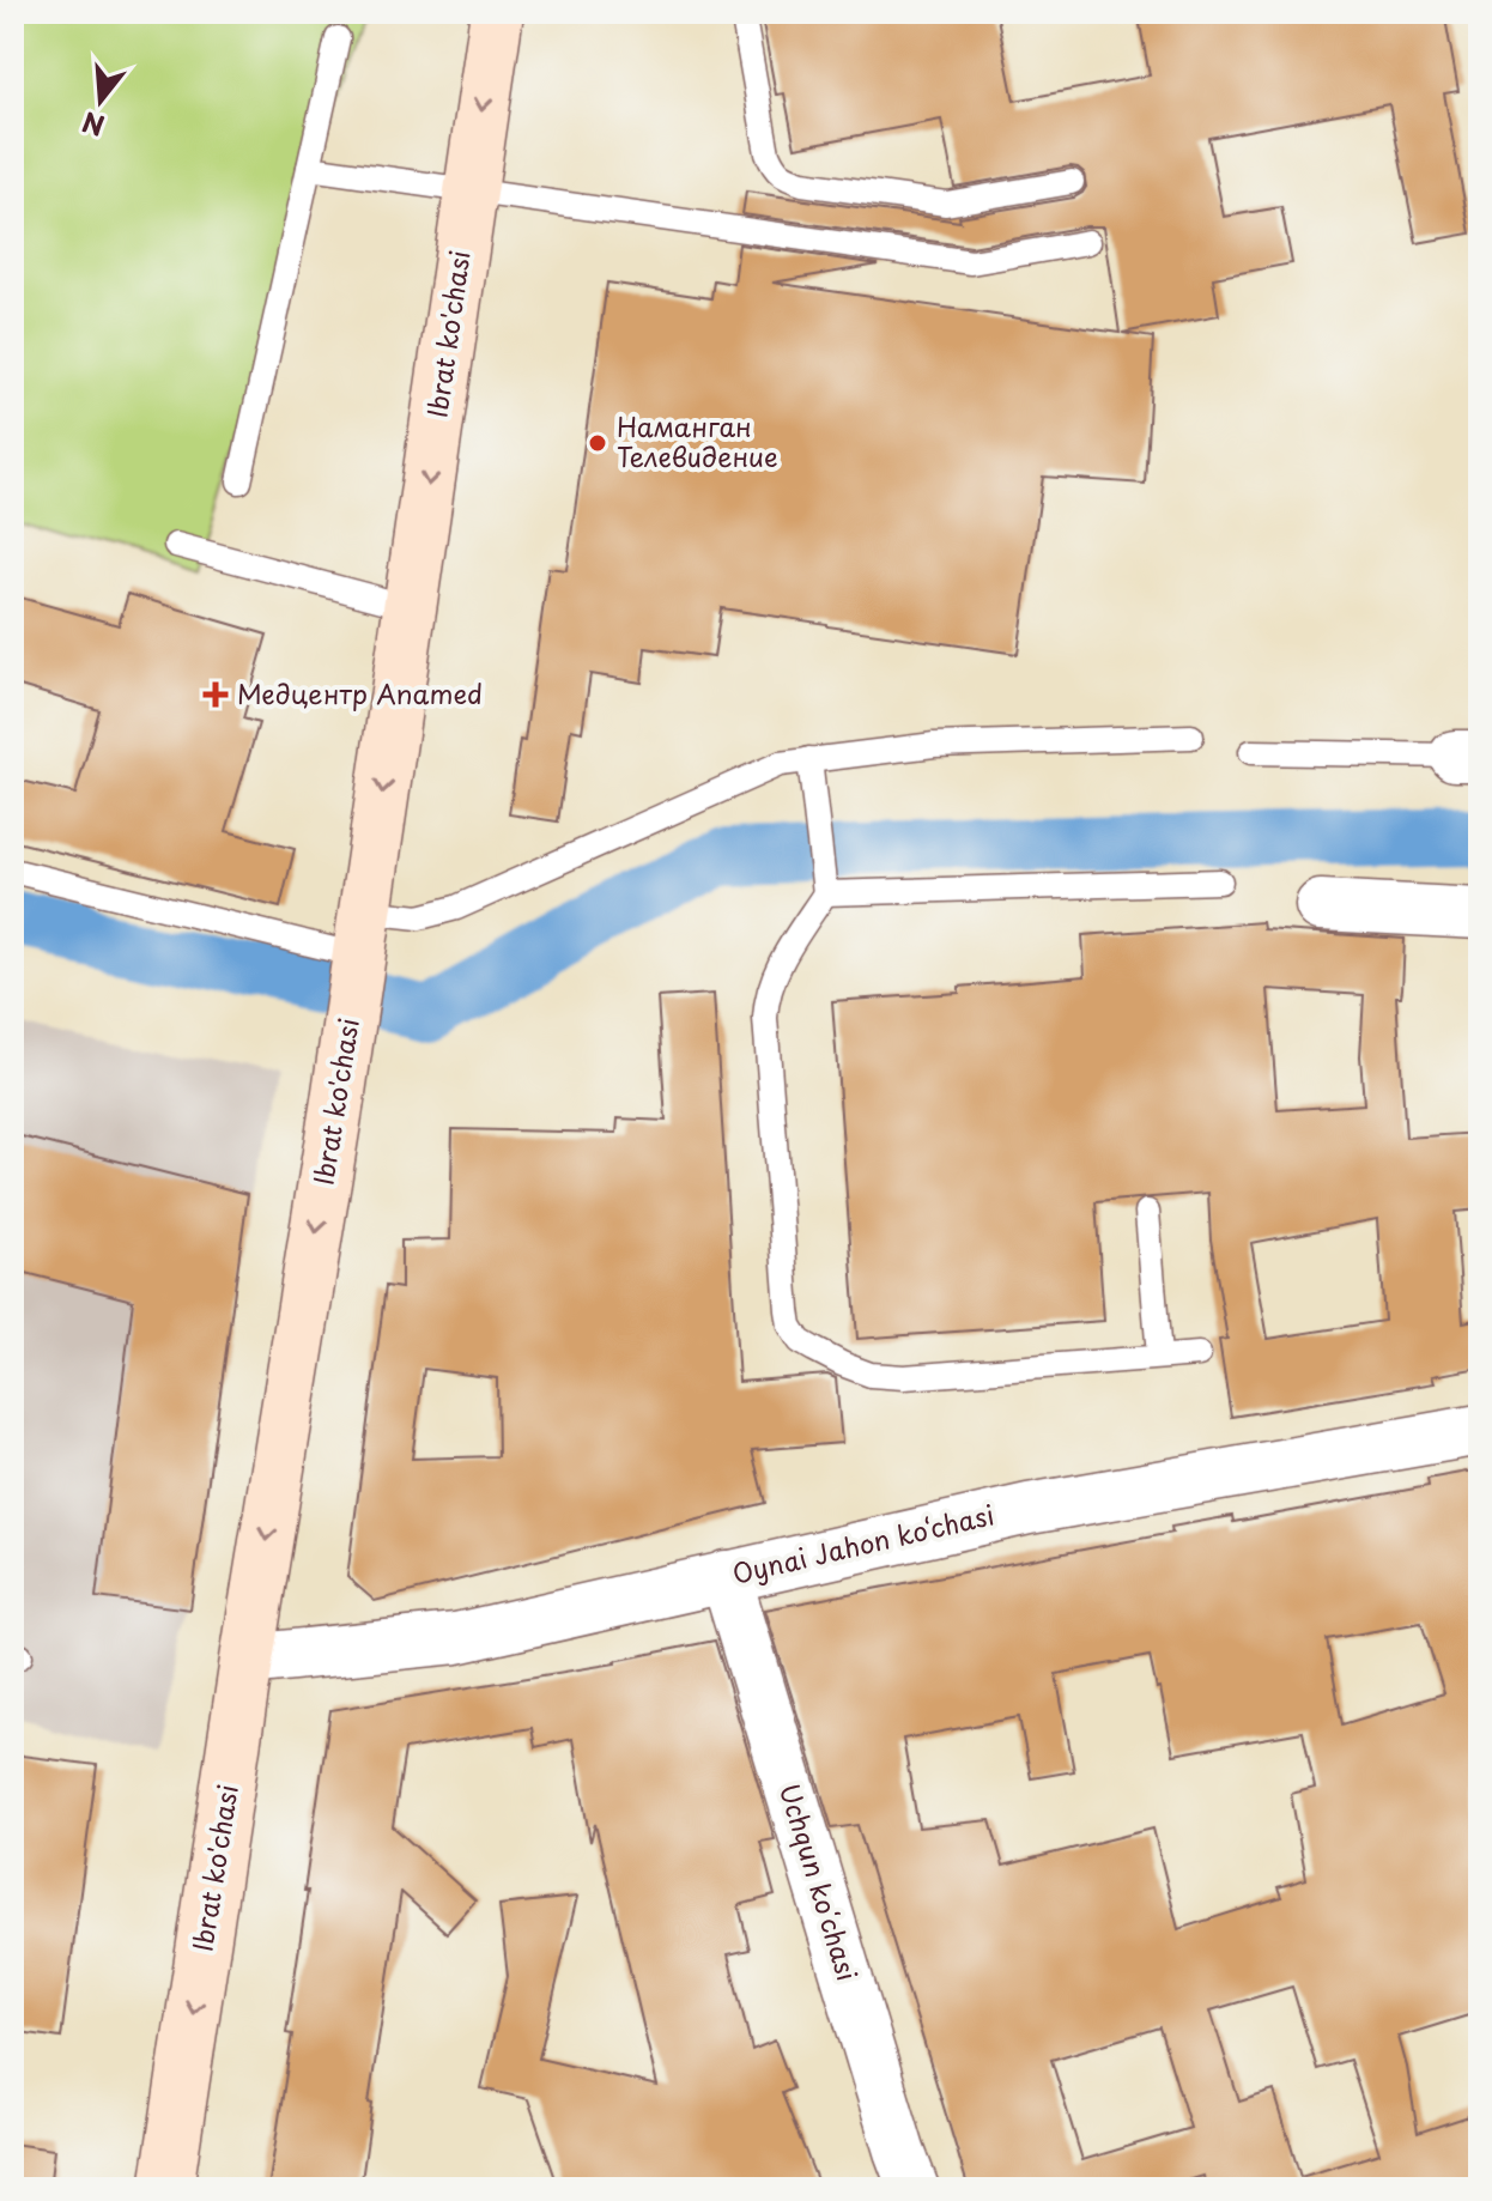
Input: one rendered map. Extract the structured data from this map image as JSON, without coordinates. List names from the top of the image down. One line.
{"streets":{"main road":["Ibrat ko'chasi"],"street":["Oynai Jahon ko‘chasi","Uchqun koʻchasi"]},"crossings":[["Ibrat ko'chasi","Oynai Jahon ko‘chasi"],["Oynai Jahon ko‘chasi","Uchqun koʻchasi"]],"one_way":["Ibrat ko'chasi"],"places":{"other":["Наманган Телевидение"],"health":["Медцентр Anamed"]},"north":"bottom"}
